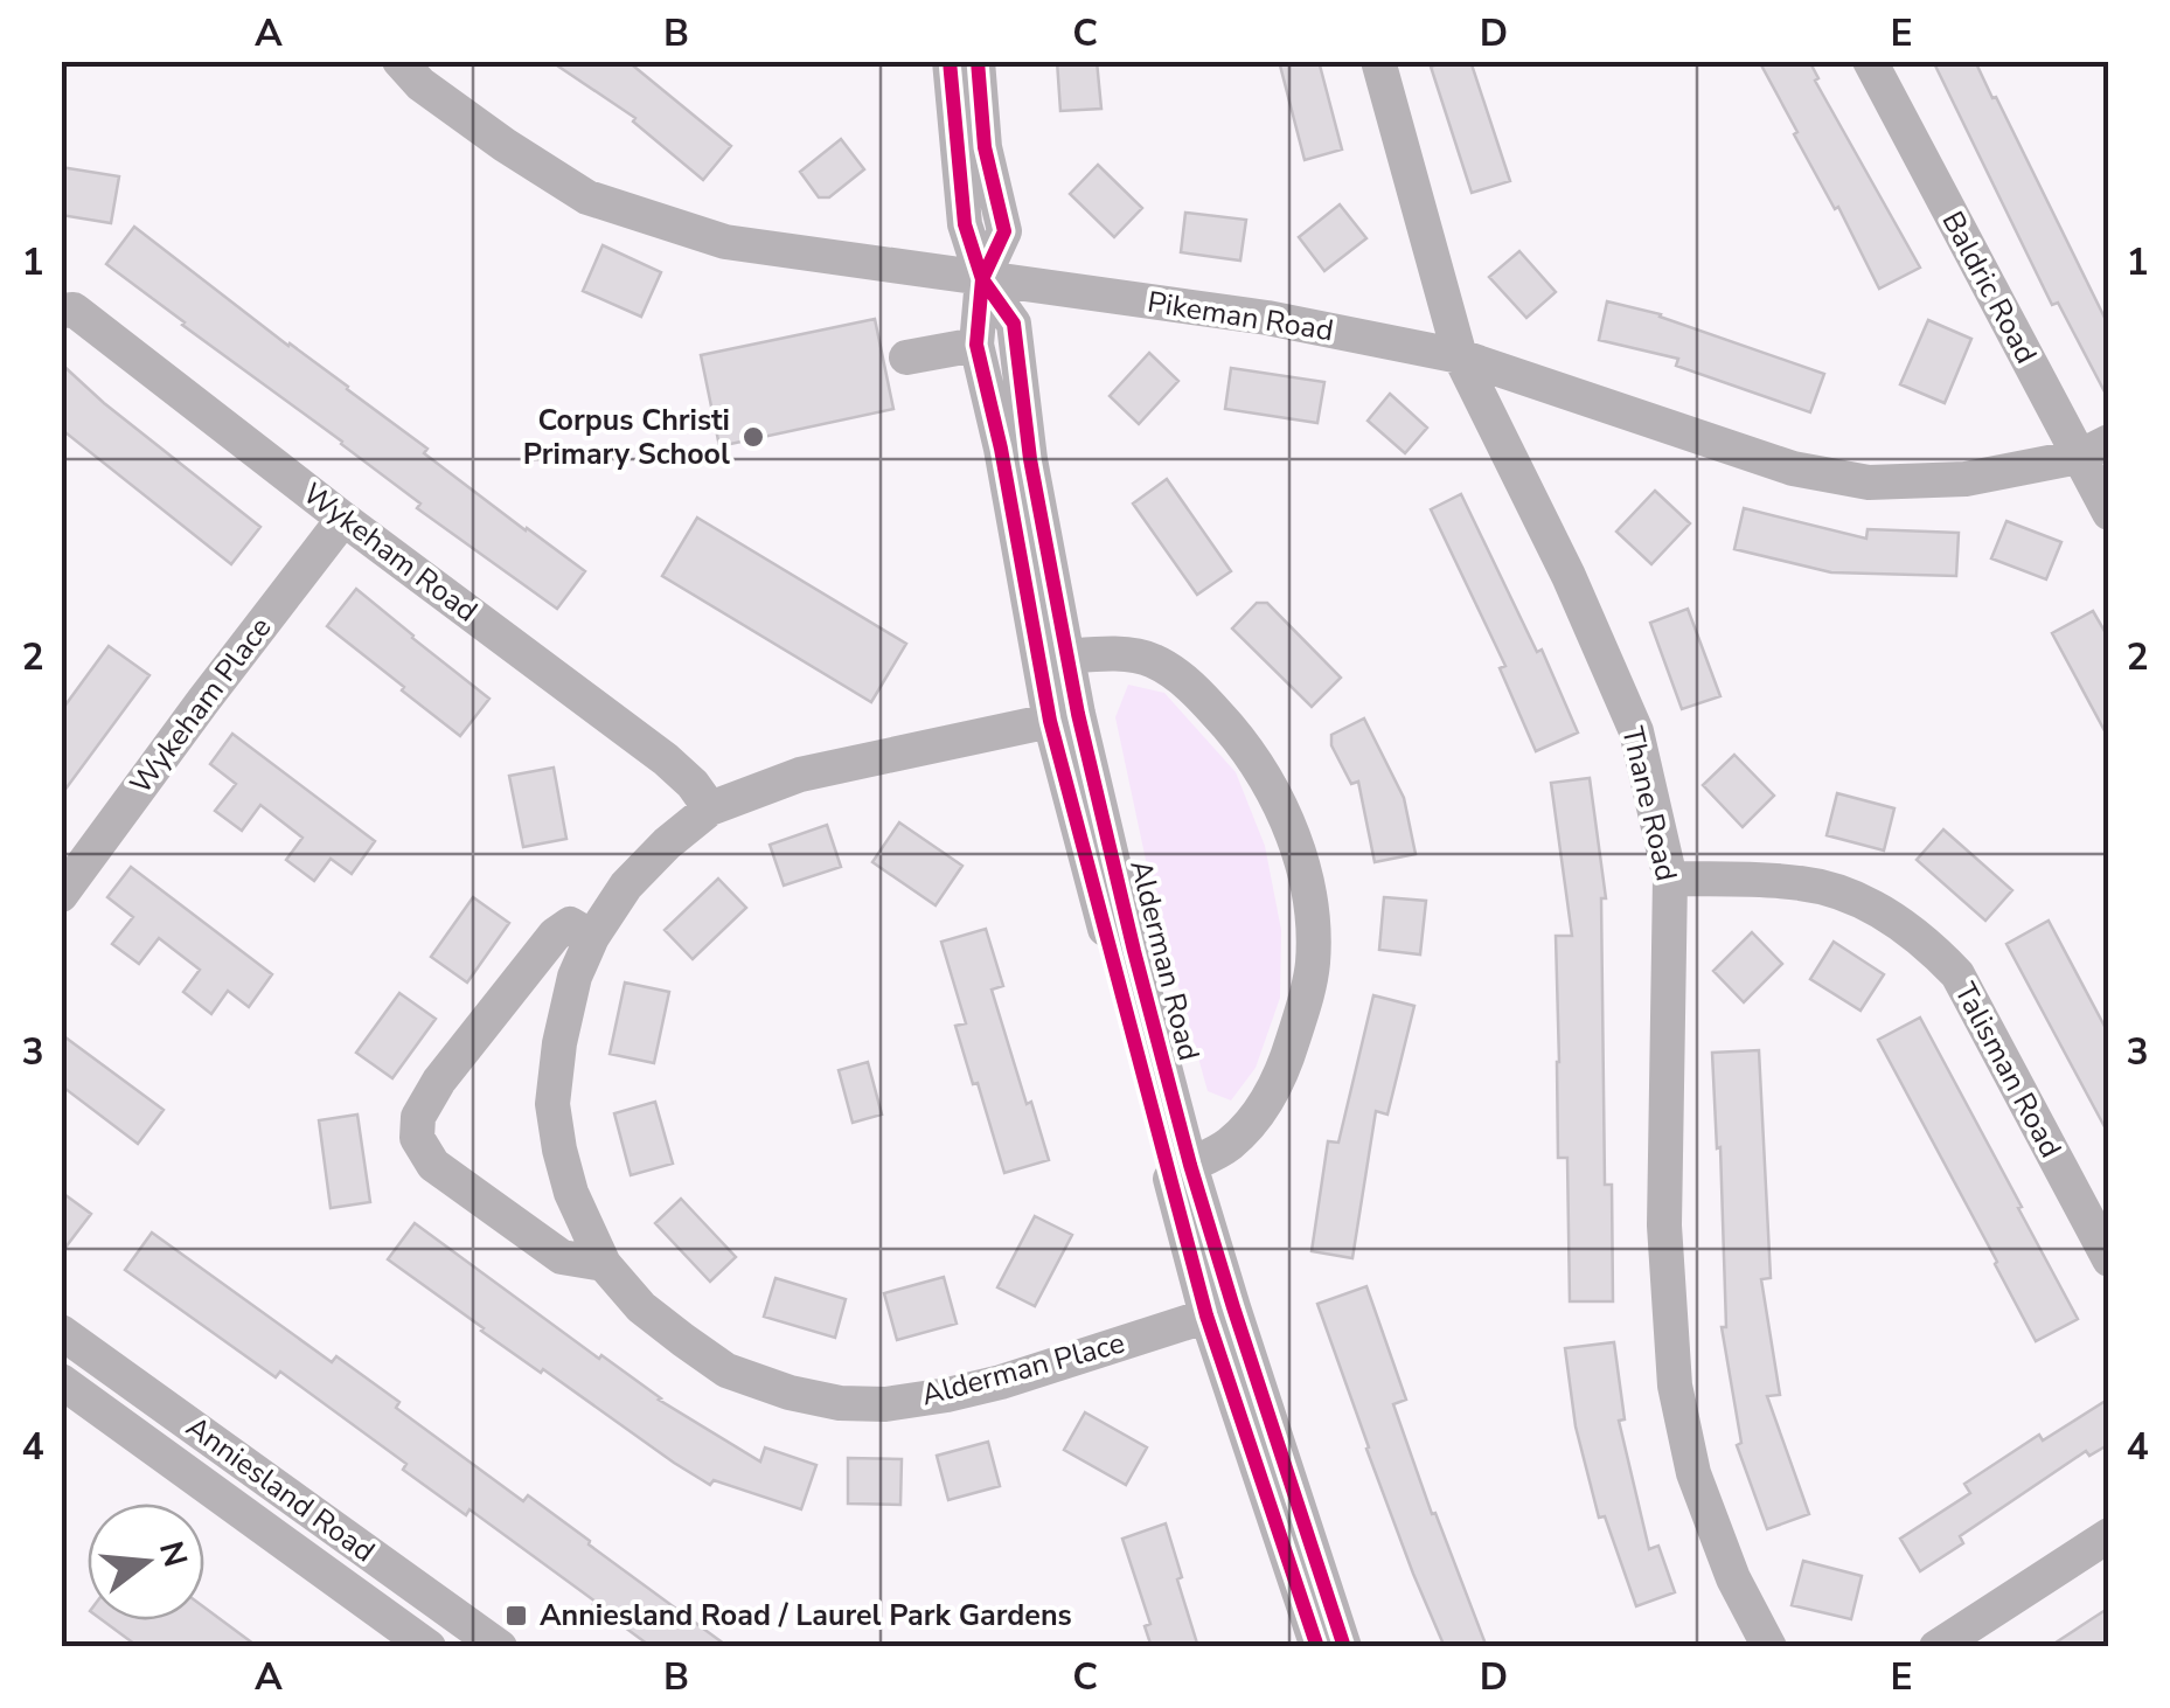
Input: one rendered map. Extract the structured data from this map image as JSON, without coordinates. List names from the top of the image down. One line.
{"streets":{"street":["Baldric Road","Pikeman Road","Wykeham Road","Wykeham Place","Thane Road","Alderman Road","Talisman Road","Alderman Place","Anniesland Road"]},"crossings":[["Baldric Road","Pikeman Road"],["Pikeman Road","Thane Road"],["Pikeman Road","Alderman Road"],["Wykeham Road","Wykeham Place"],["Wykeham Road","Alderman Place"],["Thane Road","Talisman Road"],["Alderman Road","Alderman Place"]],"places":{"other":["Corpus Christi Primary School"],"transit":["Anniesland Road / Laurel Park Gardens"]},"north":"right","grid":{"columns":["A","B","C","D","E"],"rows":["1","2","3","4"]}}
